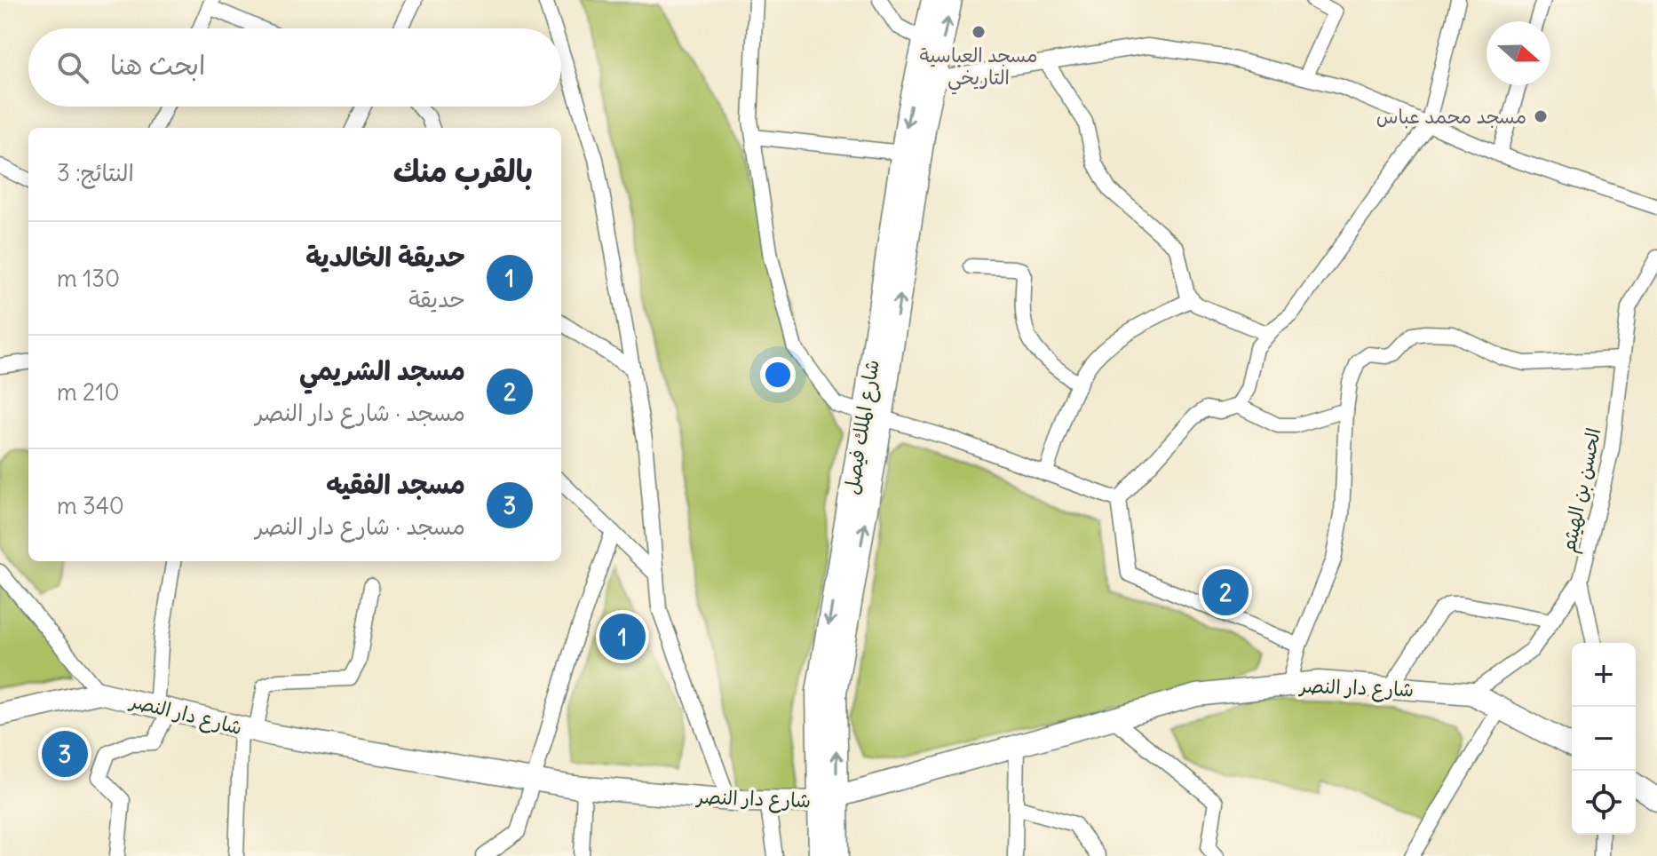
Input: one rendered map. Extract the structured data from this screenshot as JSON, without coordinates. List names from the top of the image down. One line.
{"streets":{"street":["شارع الملك فيصل","الحسن بن الهيثم","شارع دار النصر"]},"crossings":[["شارع الملك فيصل","شارع دار النصر"],["الحسن بن الهيثم","شارع دار النصر"]],"places":["مسجد العباسية التاريخي","مسجد محمد عباس"],"north":"right","page":{"search":"ابحث هنا","heading":["بالقرب منك","النتائج: 3"],"list":[{"mark":"1","name":"حديقة الخالدية","note":"حديقة","value":"130 m"},{"mark":"2","name":"مسجد الشريمي","note":"مسجد · شارع دار النصر","value":"210 m"},{"mark":"3","name":"مسجد الفقيه","note":"مسجد · شارع دار النصر","value":"340 m"}],"pins":["2","1","3"],"map_buttons":["+","−"]}}
